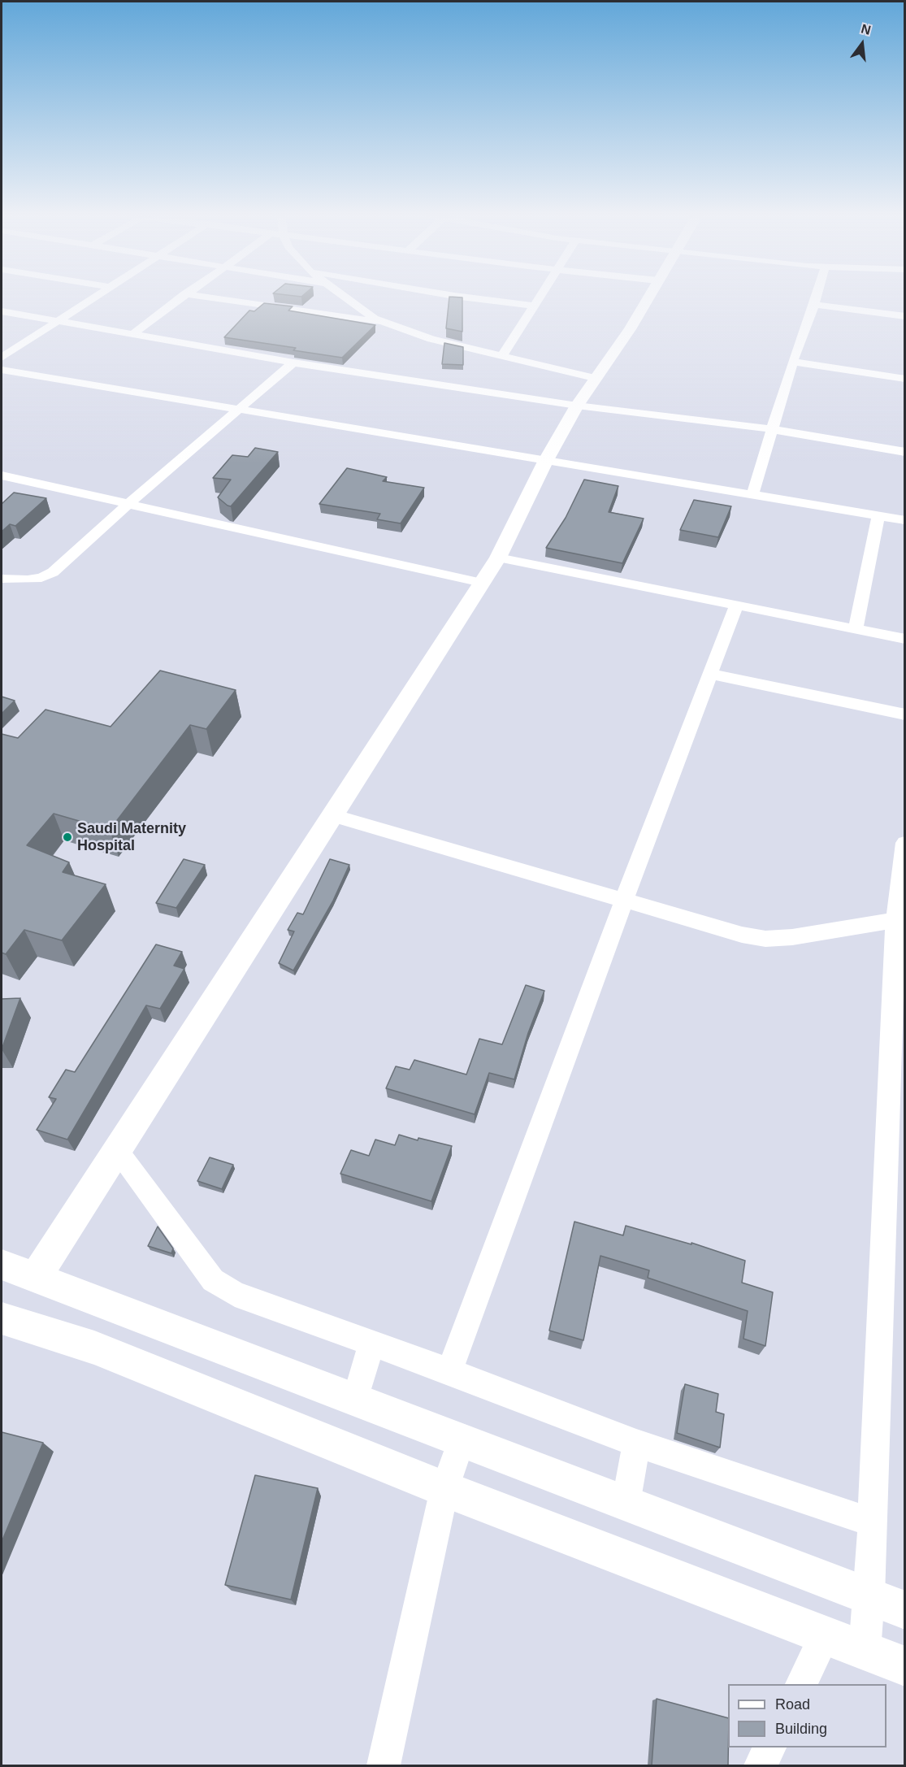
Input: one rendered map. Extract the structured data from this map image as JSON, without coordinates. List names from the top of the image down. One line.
{"places":["Saudi Maternity Hospital"],"legend":["Road","Building"],"north":"top"}
